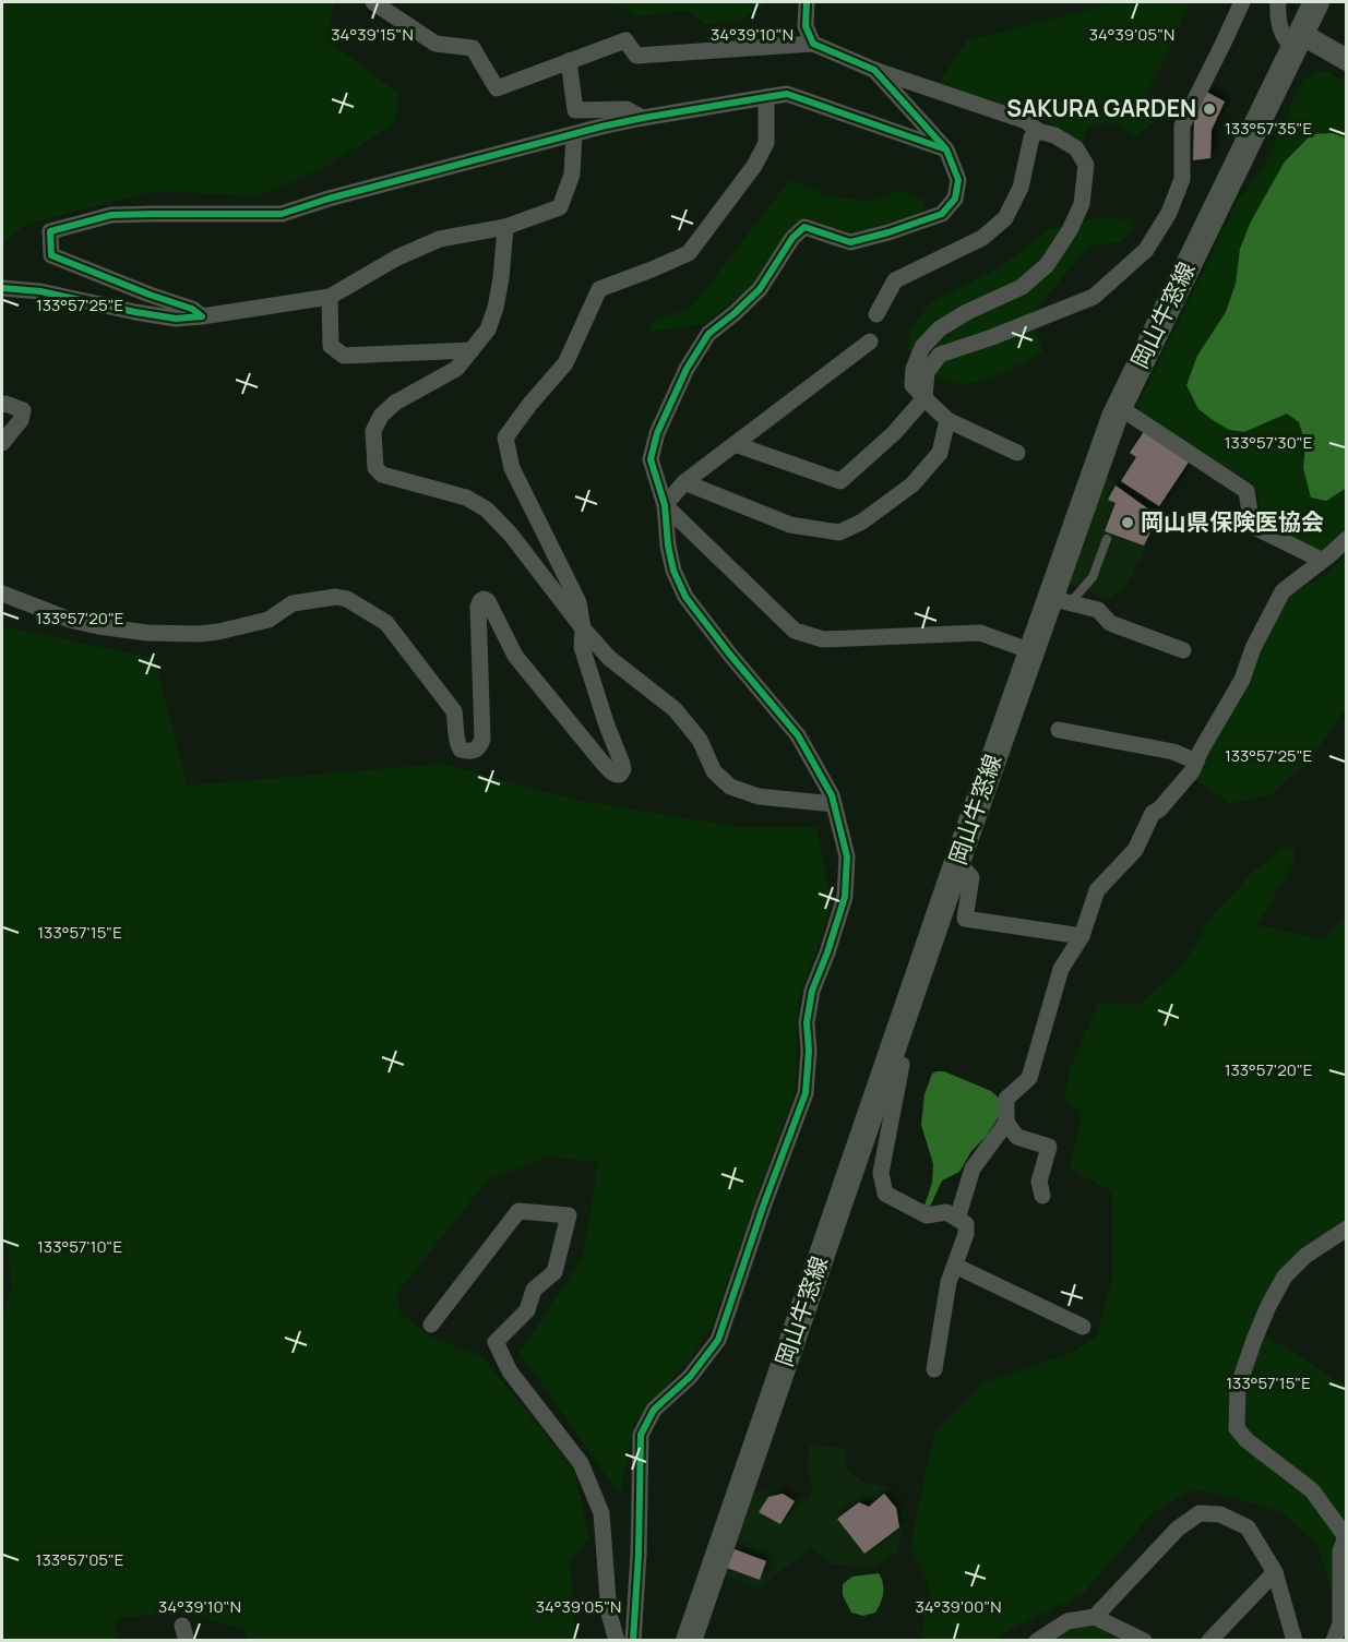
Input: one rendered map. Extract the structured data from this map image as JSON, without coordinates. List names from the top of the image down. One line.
{"streets":{"main road":["岡山牛窓線"]},"places":["SAKURA GARDEN","岡山県保険医協会"],"coordinates":["34°39'15\"N","34°39'10\"N","34°39'05\"N","133°57'35\"E","133°57'25\"E","133°57'30\"E","133°57'20\"E","133°57'15\"E","133°57'10\"E","133°57'05\"E","34°39'00\"N"]}
